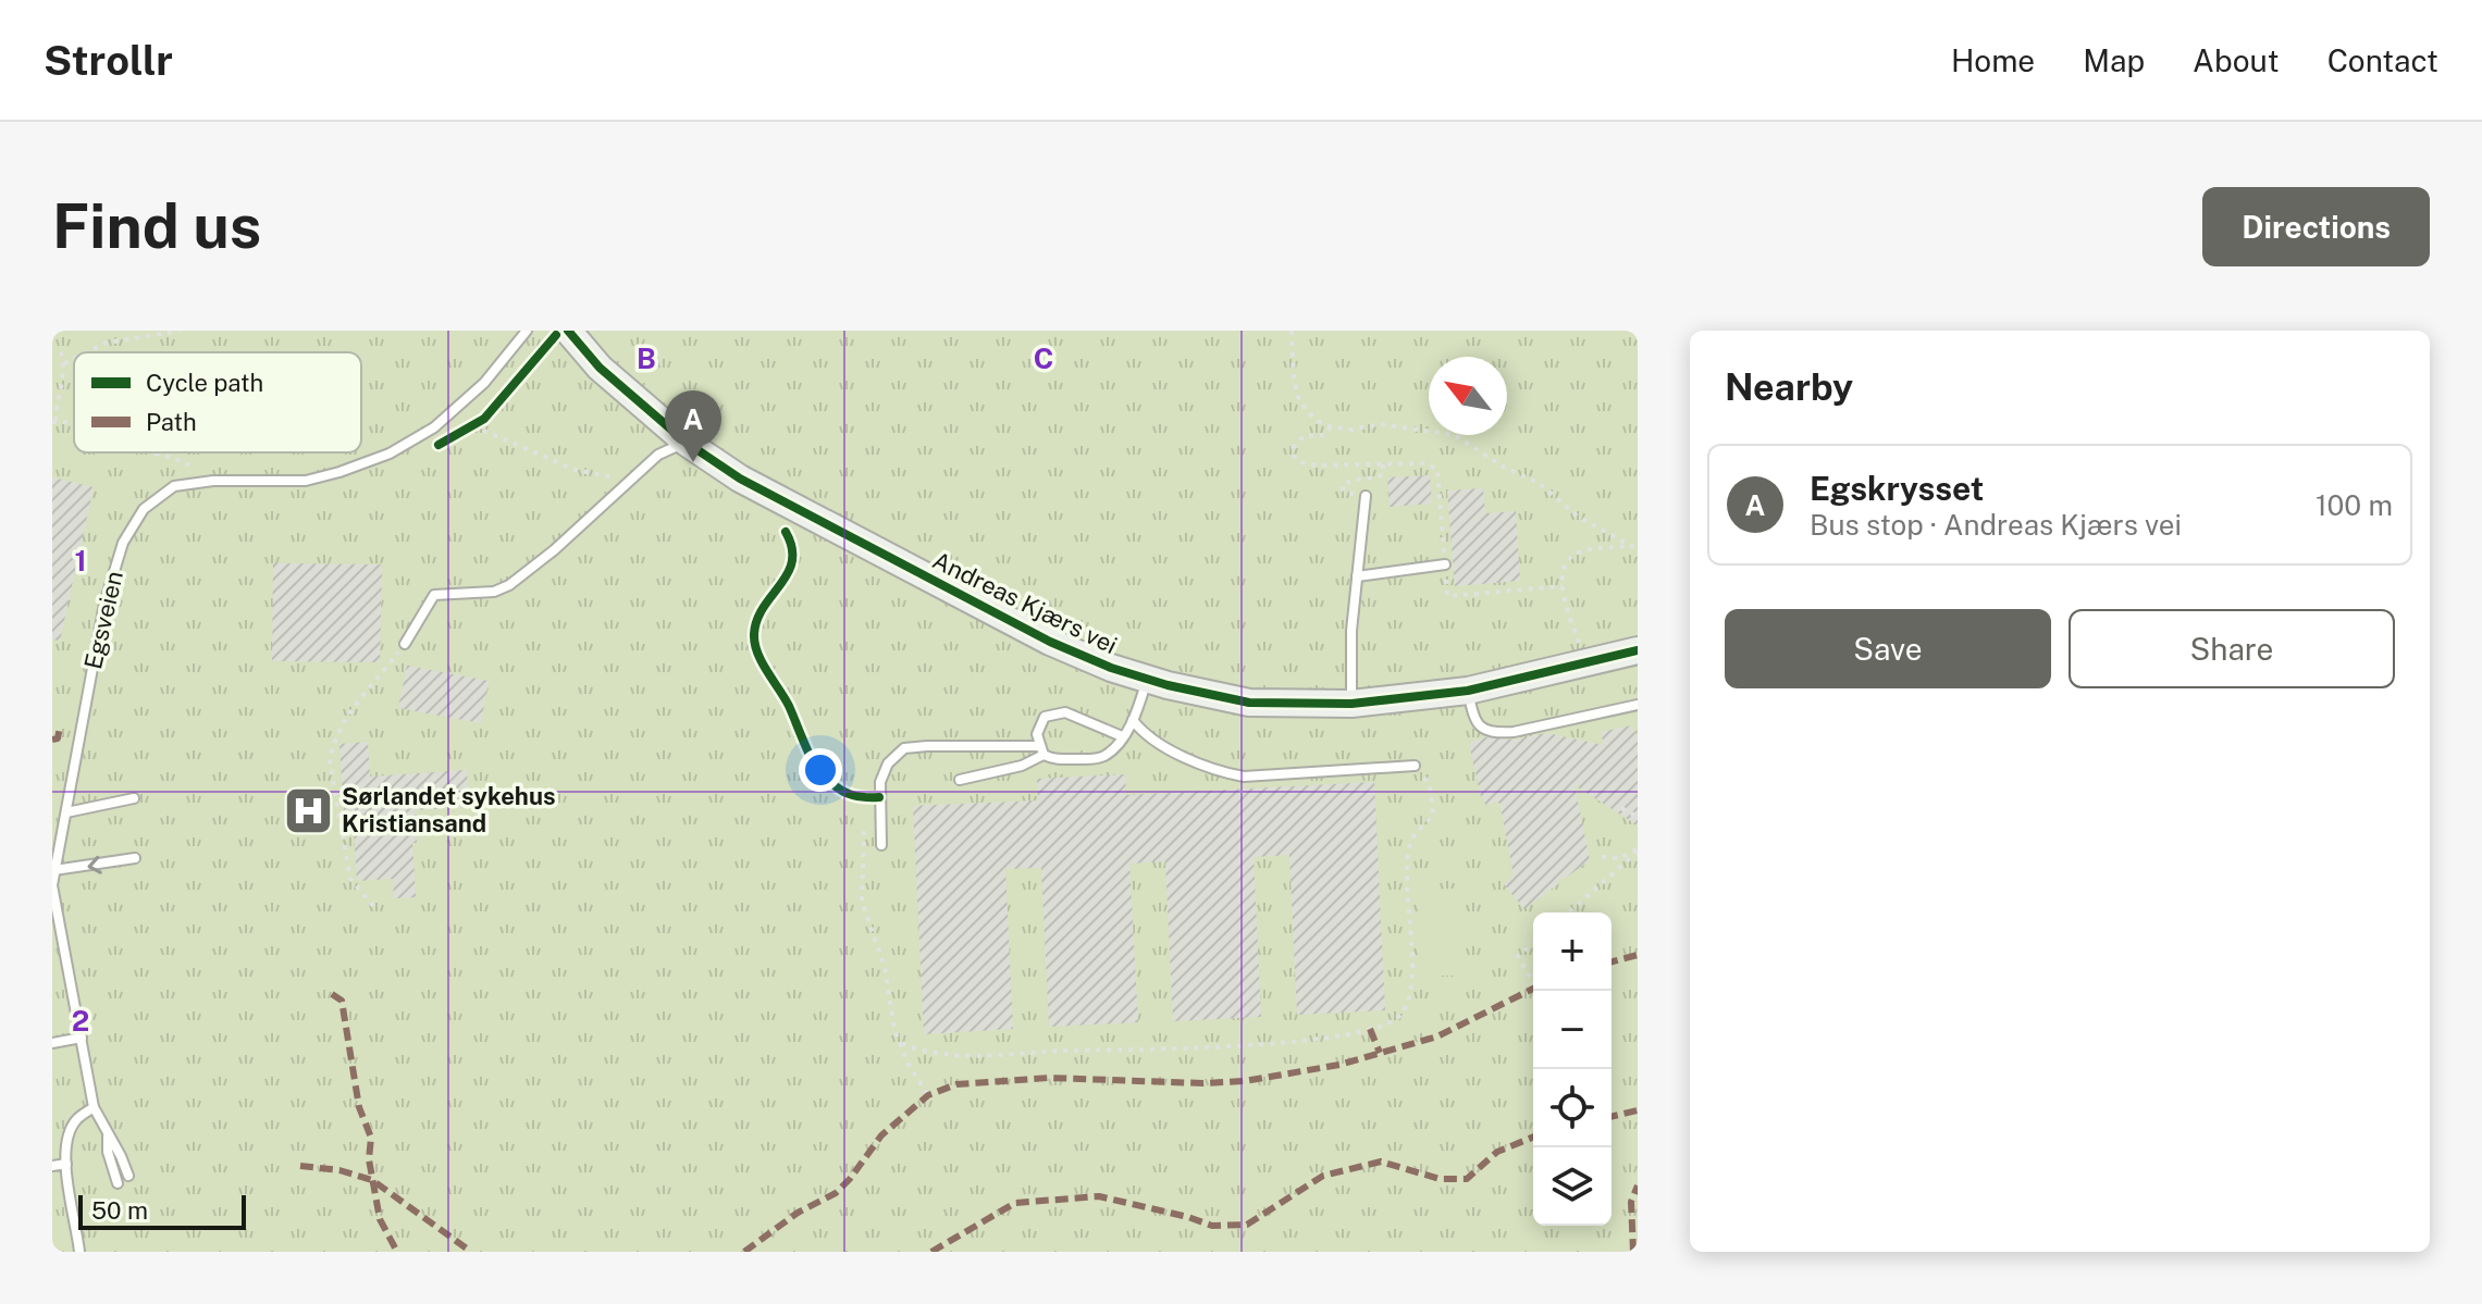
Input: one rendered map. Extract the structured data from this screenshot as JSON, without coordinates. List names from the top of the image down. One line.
{"streets":{"street":["Andreas Kjærs vei"],"lane":["Egsveien"]},"places":{"hospital":["Sørlandet sykehus Kristiansand"]},"legend":["Cycle path","Path"],"scale_bar":"50 m","north":"top left","page":{"header":"Strollr","nav":["Home","Map","About","Contact"],"buttons":["Directions",["Save","Share"]],"title":"Find us","heading":"Nearby","pins":"A","list":[{"mark":"A","name":"Egskrysset","note":"Bus stop · Andreas Kjærs vei","value":"100 m"}],"map_buttons":["+","−"],"scale":"50 m"},"grid":{"columns":["B","C"],"rows":["1","2"]}}
